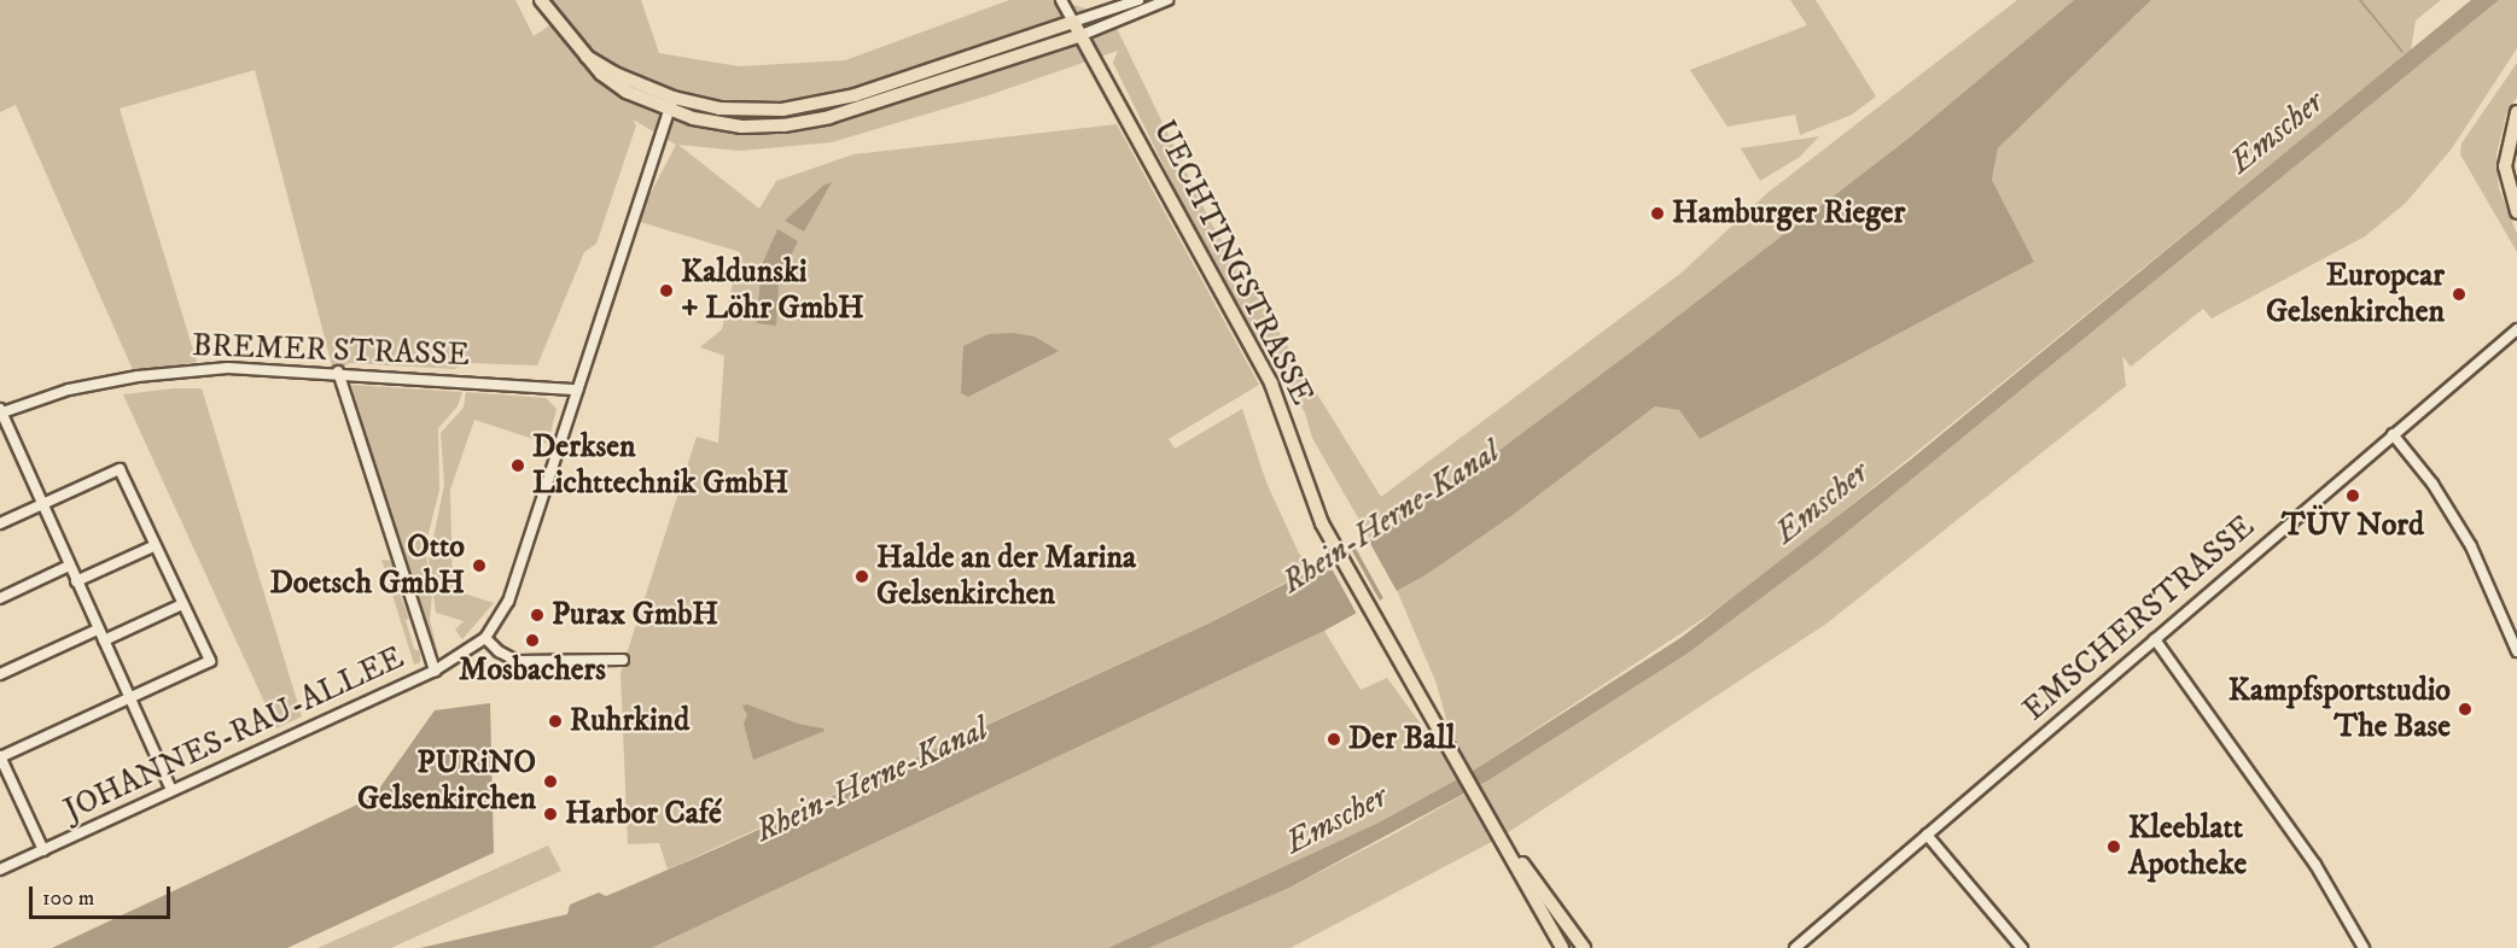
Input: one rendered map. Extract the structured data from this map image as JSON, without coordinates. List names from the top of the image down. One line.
{"streets":{"main road":["UECHTINGSTRASSE"],"street":["BREMER STRASSE","EMSCHERSTRASSE","JOHANNES-RAU-ALLEE"]},"crossings":[["BREMER STRASSE","JOHANNES-RAU-ALLEE"]],"water":["Emscher","Rhein-Herne-Kanal"],"places":["Hamburger Rieger","Kaldunski + Löhr GmbH","Europcar Gelsenkirchen","Derksen Lichttechnik GmbH","TÜV Nord","Otto Doetsch GmbH","Halde an der Marina Gelsenkirchen","Purax GmbH","Mosbachers","Kampfsportstudio The Base","Ruhrkind","Der Ball","PURiNO Gelsenkirchen","Harbor Café","Kleeblatt Apotheke"],"scale_bar":"100 m"}
